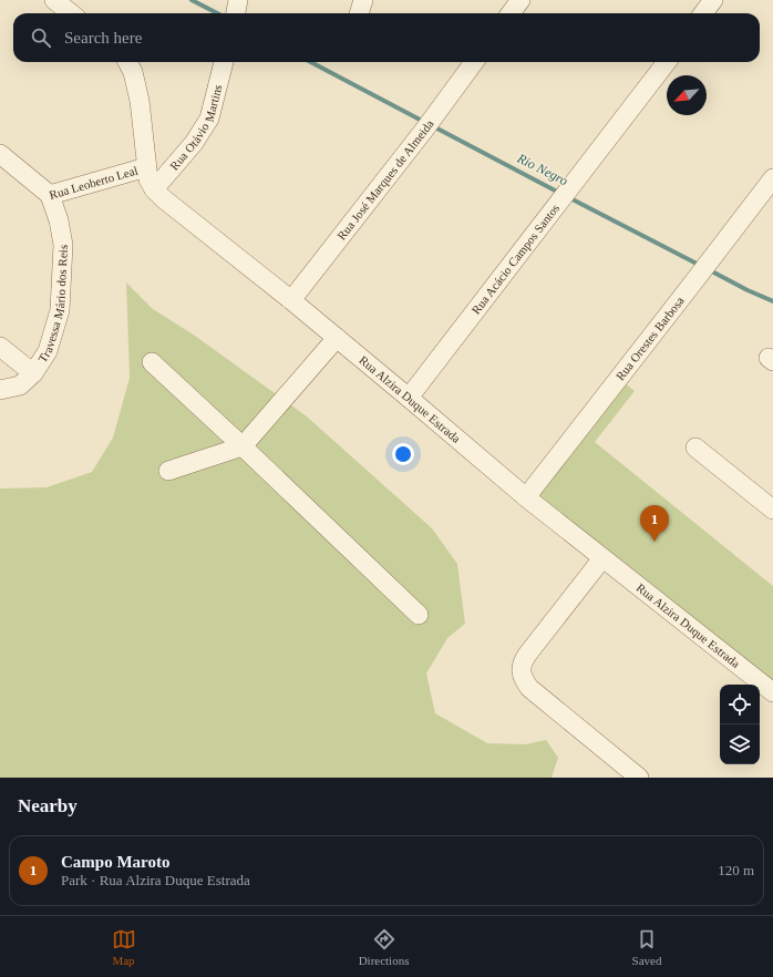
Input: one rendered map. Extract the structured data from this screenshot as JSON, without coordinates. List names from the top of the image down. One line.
{"streets":{"street":["Rua Otávio Martins","Rua Leoberto Leal","Rua José Marques de Almeida","Rua Acácio Campos Santos","Travessa Mário dos Reis","Rua Orestes Barbosa","Rua Alzira Duque Estrada"]},"crossings":[["Rua Otávio Martins","Rua Alzira Duque Estrada"],["Rua Leoberto Leal","Travessa Mário dos Reis"],["Rua Leoberto Leal","Rua Alzira Duque Estrada"],["Rua José Marques de Almeida","Rua Alzira Duque Estrada"],["Rua Acácio Campos Santos","Rua Alzira Duque Estrada"],["Rua Orestes Barbosa","Rua Alzira Duque Estrada"]],"water":["Rio Negro"],"north":"bottom left","page":{"search":"Search here","pins":"1","heading":"Nearby","list":[{"mark":"1","name":"Campo Maroto","note":"Park · Rua Alzira Duque Estrada","value":"120 m"}],"nav":["Map","Directions","Saved"]}}
